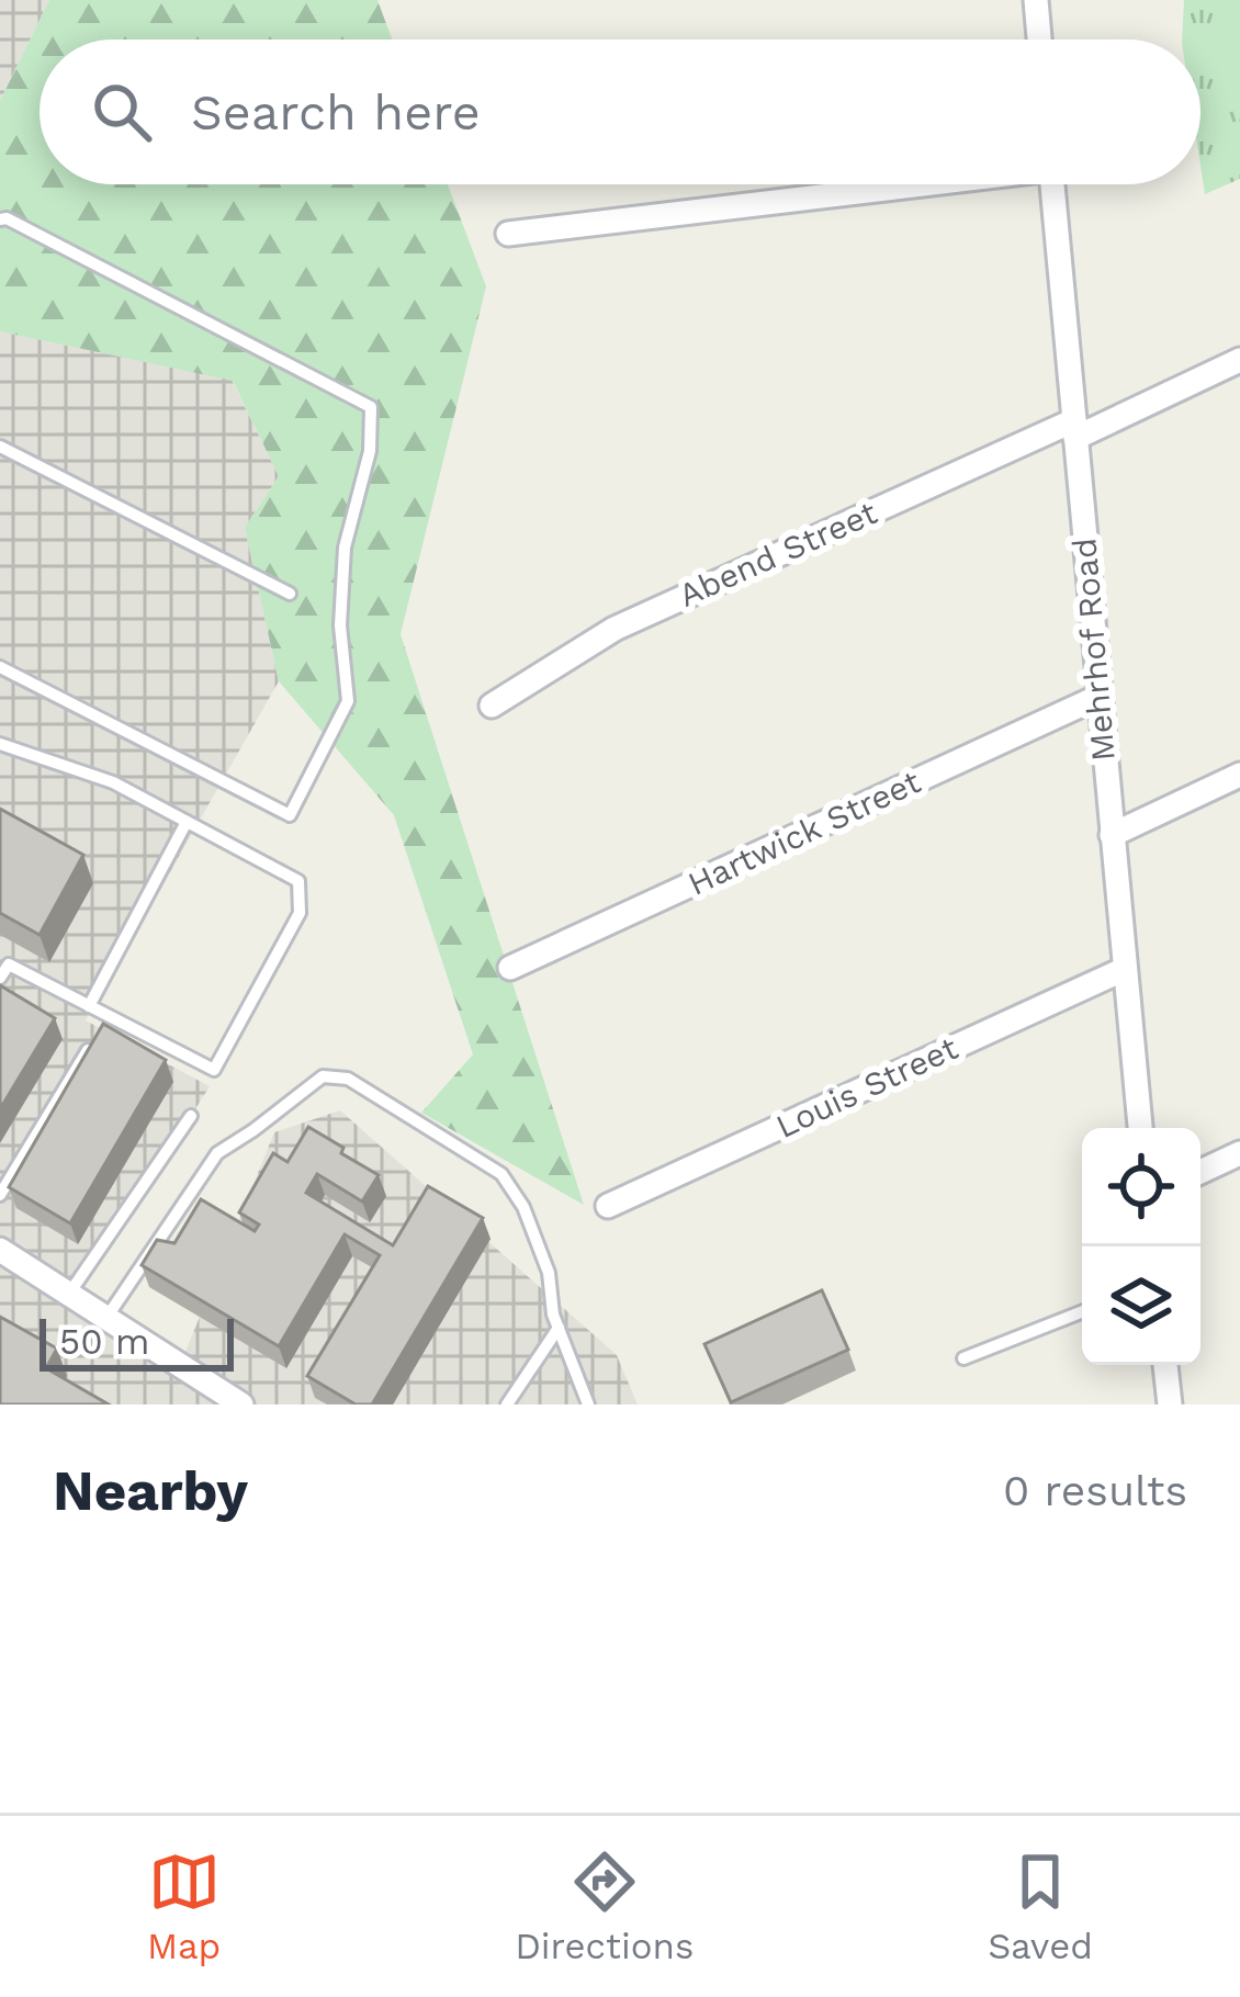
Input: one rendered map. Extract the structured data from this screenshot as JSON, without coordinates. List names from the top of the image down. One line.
{"streets":{"street":["Abend Street","Mehrhof Road","Hartwick Street","Louis Street"]},"crossings":[["Abend Street","Mehrhof Road"],["Mehrhof Road","Hartwick Street"],["Mehrhof Road","Louis Street"]],"scale_bar":"50 m","page":{"search":"Search here","scale":"50 m","heading":["Nearby","0 results"],"nav":["Map","Directions","Saved"]}}
